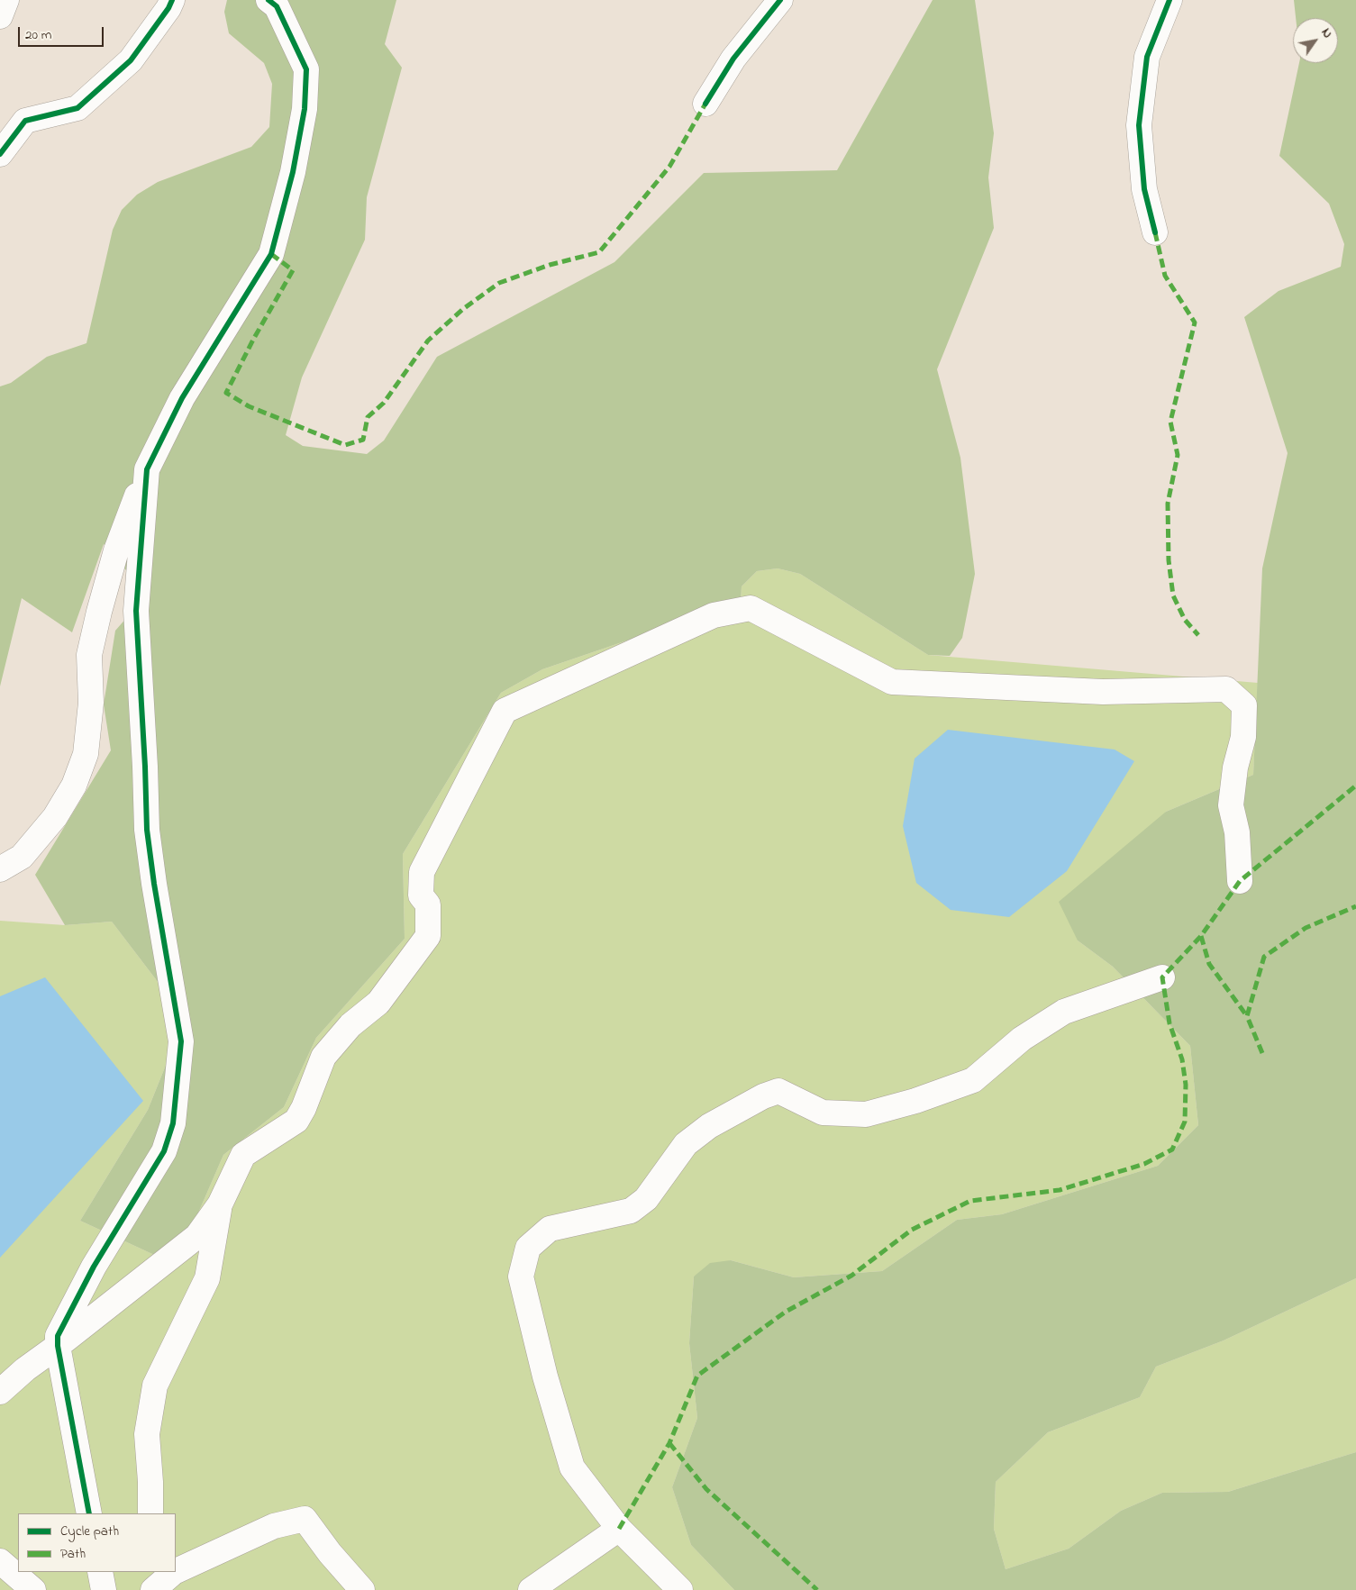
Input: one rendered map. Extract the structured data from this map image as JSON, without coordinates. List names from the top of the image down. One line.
{"legend":["Cycle path","Path"],"scale_bar":"20 m","north":"top right"}
